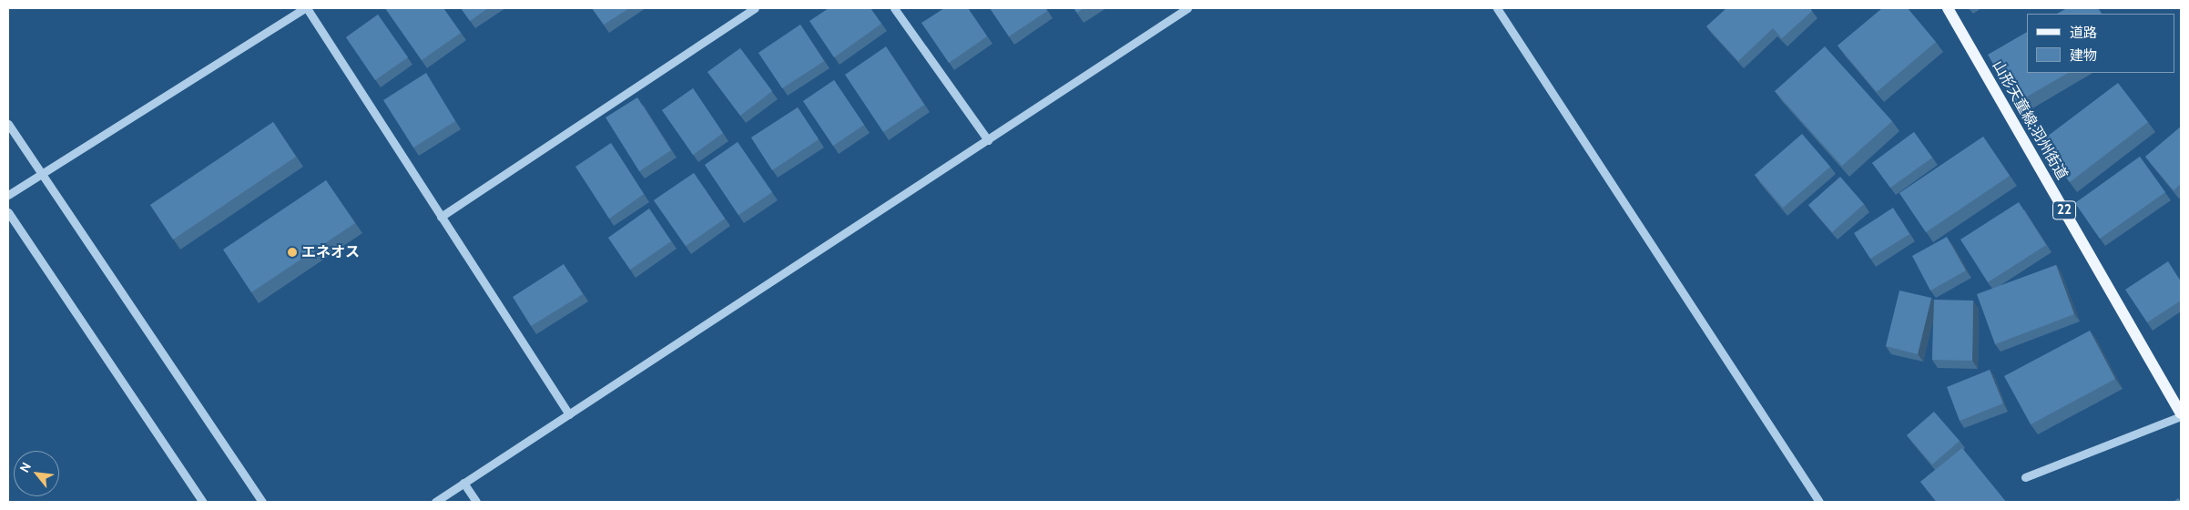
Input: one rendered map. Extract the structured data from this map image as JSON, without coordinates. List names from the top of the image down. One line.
{"streets":{"main road":["山形天童線;羽州街道","22"]},"places":["エネオス"],"legend":["道路","建物"],"north":"top left"}
